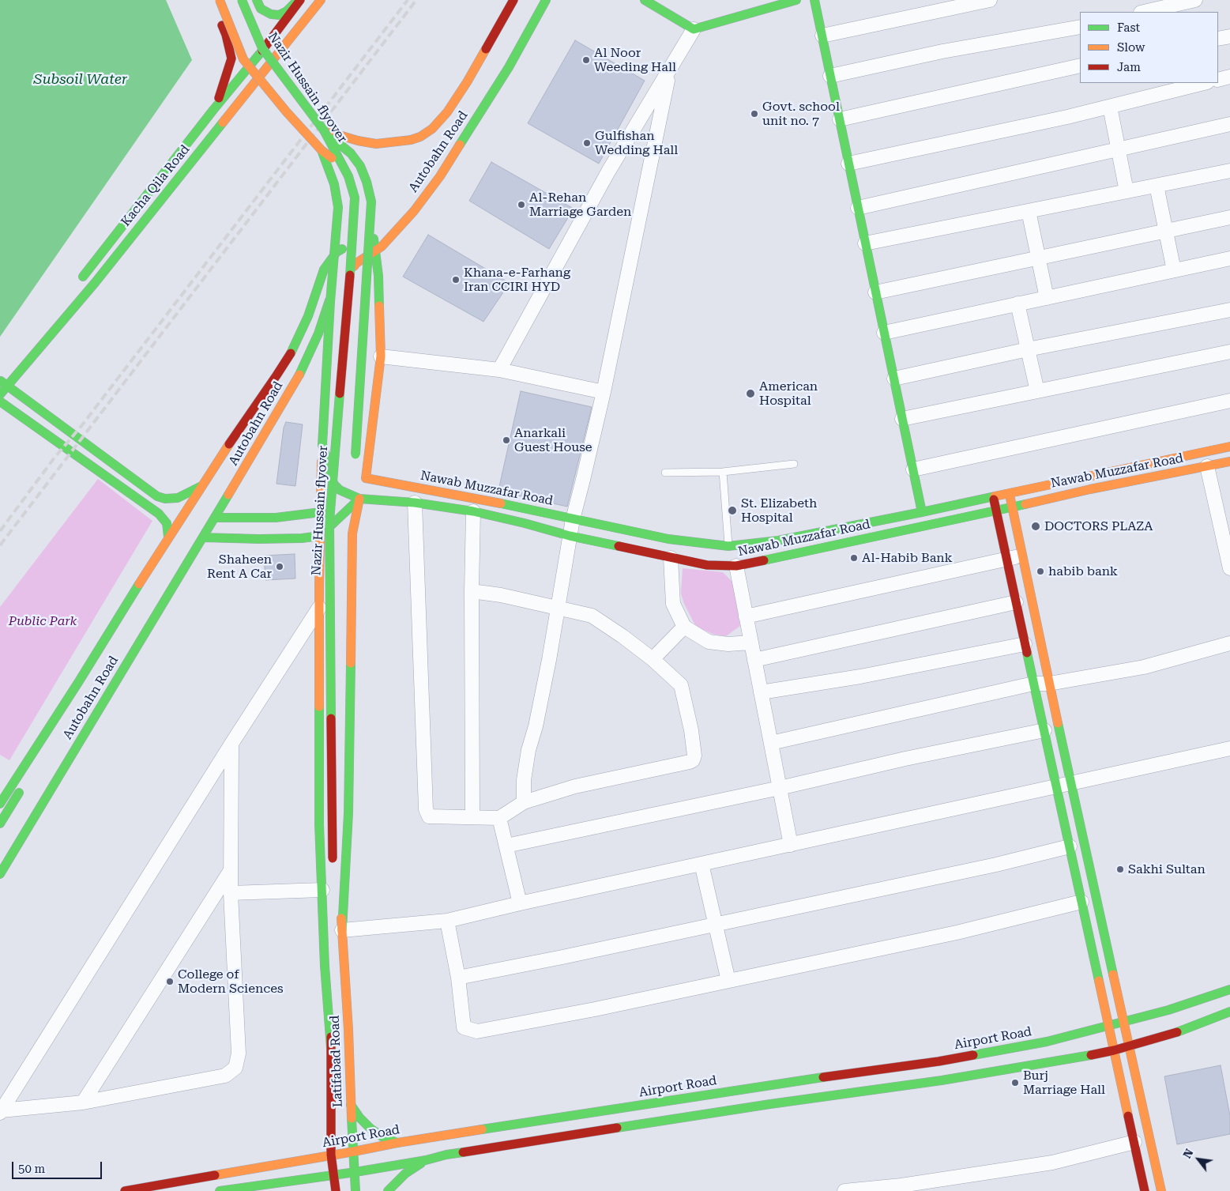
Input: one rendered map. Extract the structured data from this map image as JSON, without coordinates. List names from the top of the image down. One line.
{"streets":{"main road":["Nazir Hussain flyover","Autobahn Road","Kacha Qila Road","Nawab Muzzafar Road","Airport Road","Latifabad Road"]},"crossings":[["Airport Road","Latifabad Road"]],"water":["Subsoil Water"],"parks":["Public Park"],"places":["Al Noor Weeding Hall","Govt. school unit no. 7","Gulfishan Wedding Hall","Al-Rehan Marriage Garden","Khana-e-Farhang Iran CCIRI HYD","American Hospital","Anarkali Guest House","St. Elizabeth Hospital","DOCTORS PLAZA","Al-Habib Bank","Shaheen Rent A Car","habib bank","Sakhi Sultan","College of Modern Sciences","Burj Marriage Hall"],"legend":["Fast","Slow","Jam"],"scale_bar":"50 m","north":"top left"}
